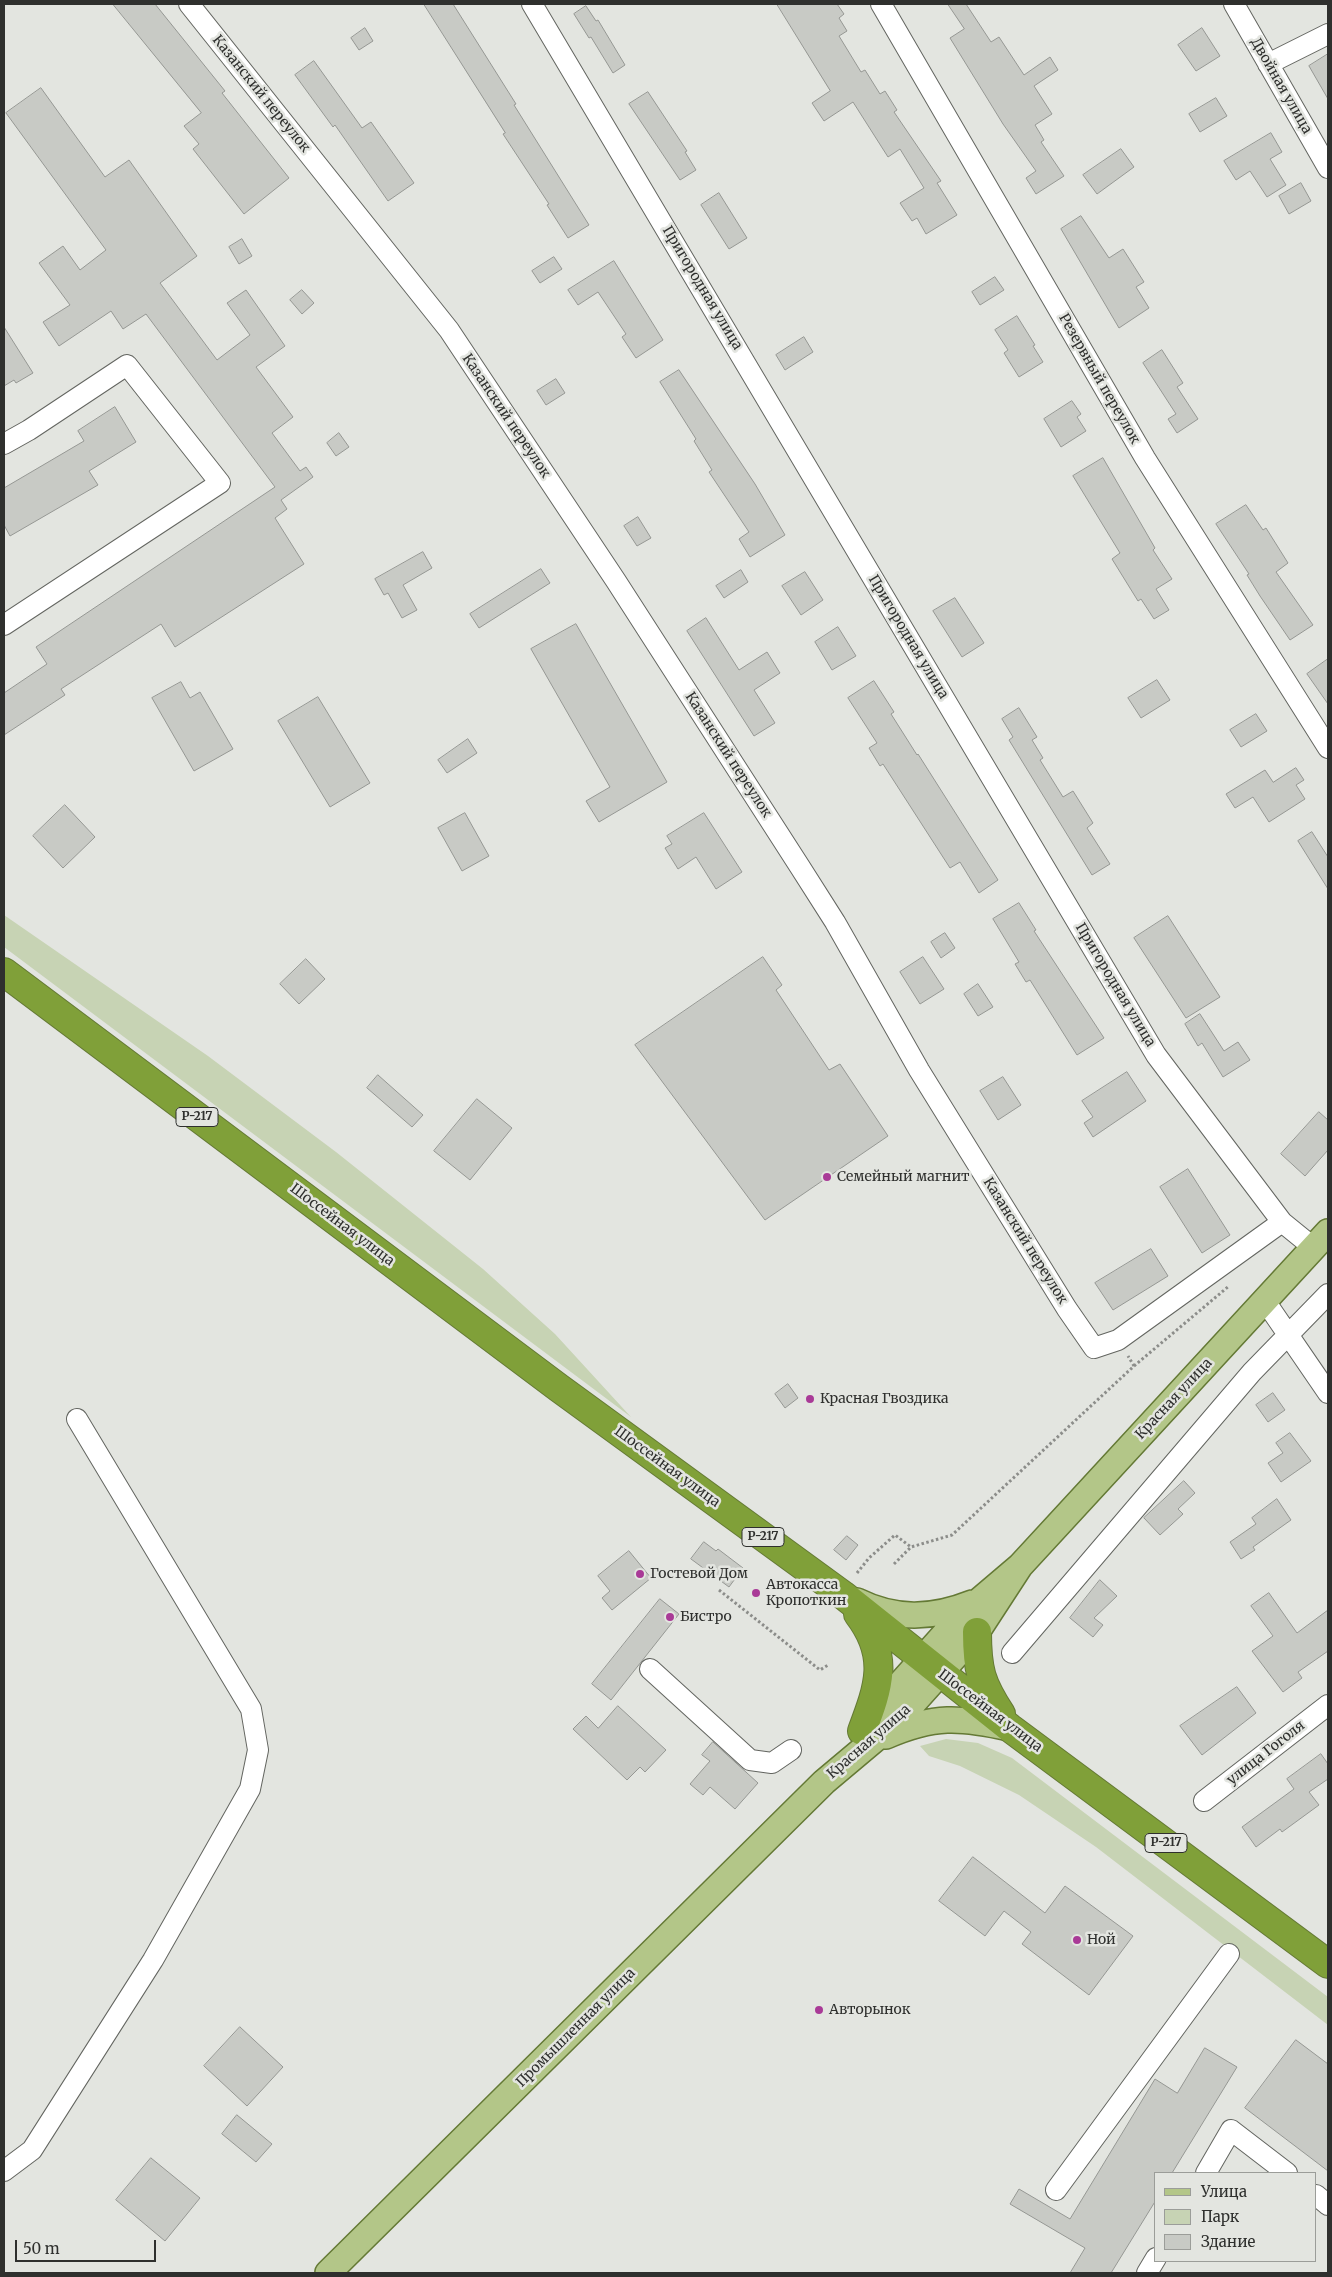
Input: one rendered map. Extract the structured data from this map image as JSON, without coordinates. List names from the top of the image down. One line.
{"streets":{"highway":["Р-217","Шоссейная улица"],"main road":["Красная улица","Промышленная улица"],"street":["Двойная улица","Казанский переулок","Пригородная улица","Резервный переулок","улица Гоголя"]},"crossings":[["Казанский переулок","Пригородная улица"],["Пригородная улица","Красная улица"],["Шоссейная улица","Красная улица"],["Красная улица","Промышленная улица"]],"places":["Семейный магнит","Красная Гвоздика","Гостевой Дом","Автокасса Кропоткин","Бистро","Ной","Авторынок"],"legend":["Улица","Парк","Здание"],"scale_bar":"50 m"}
